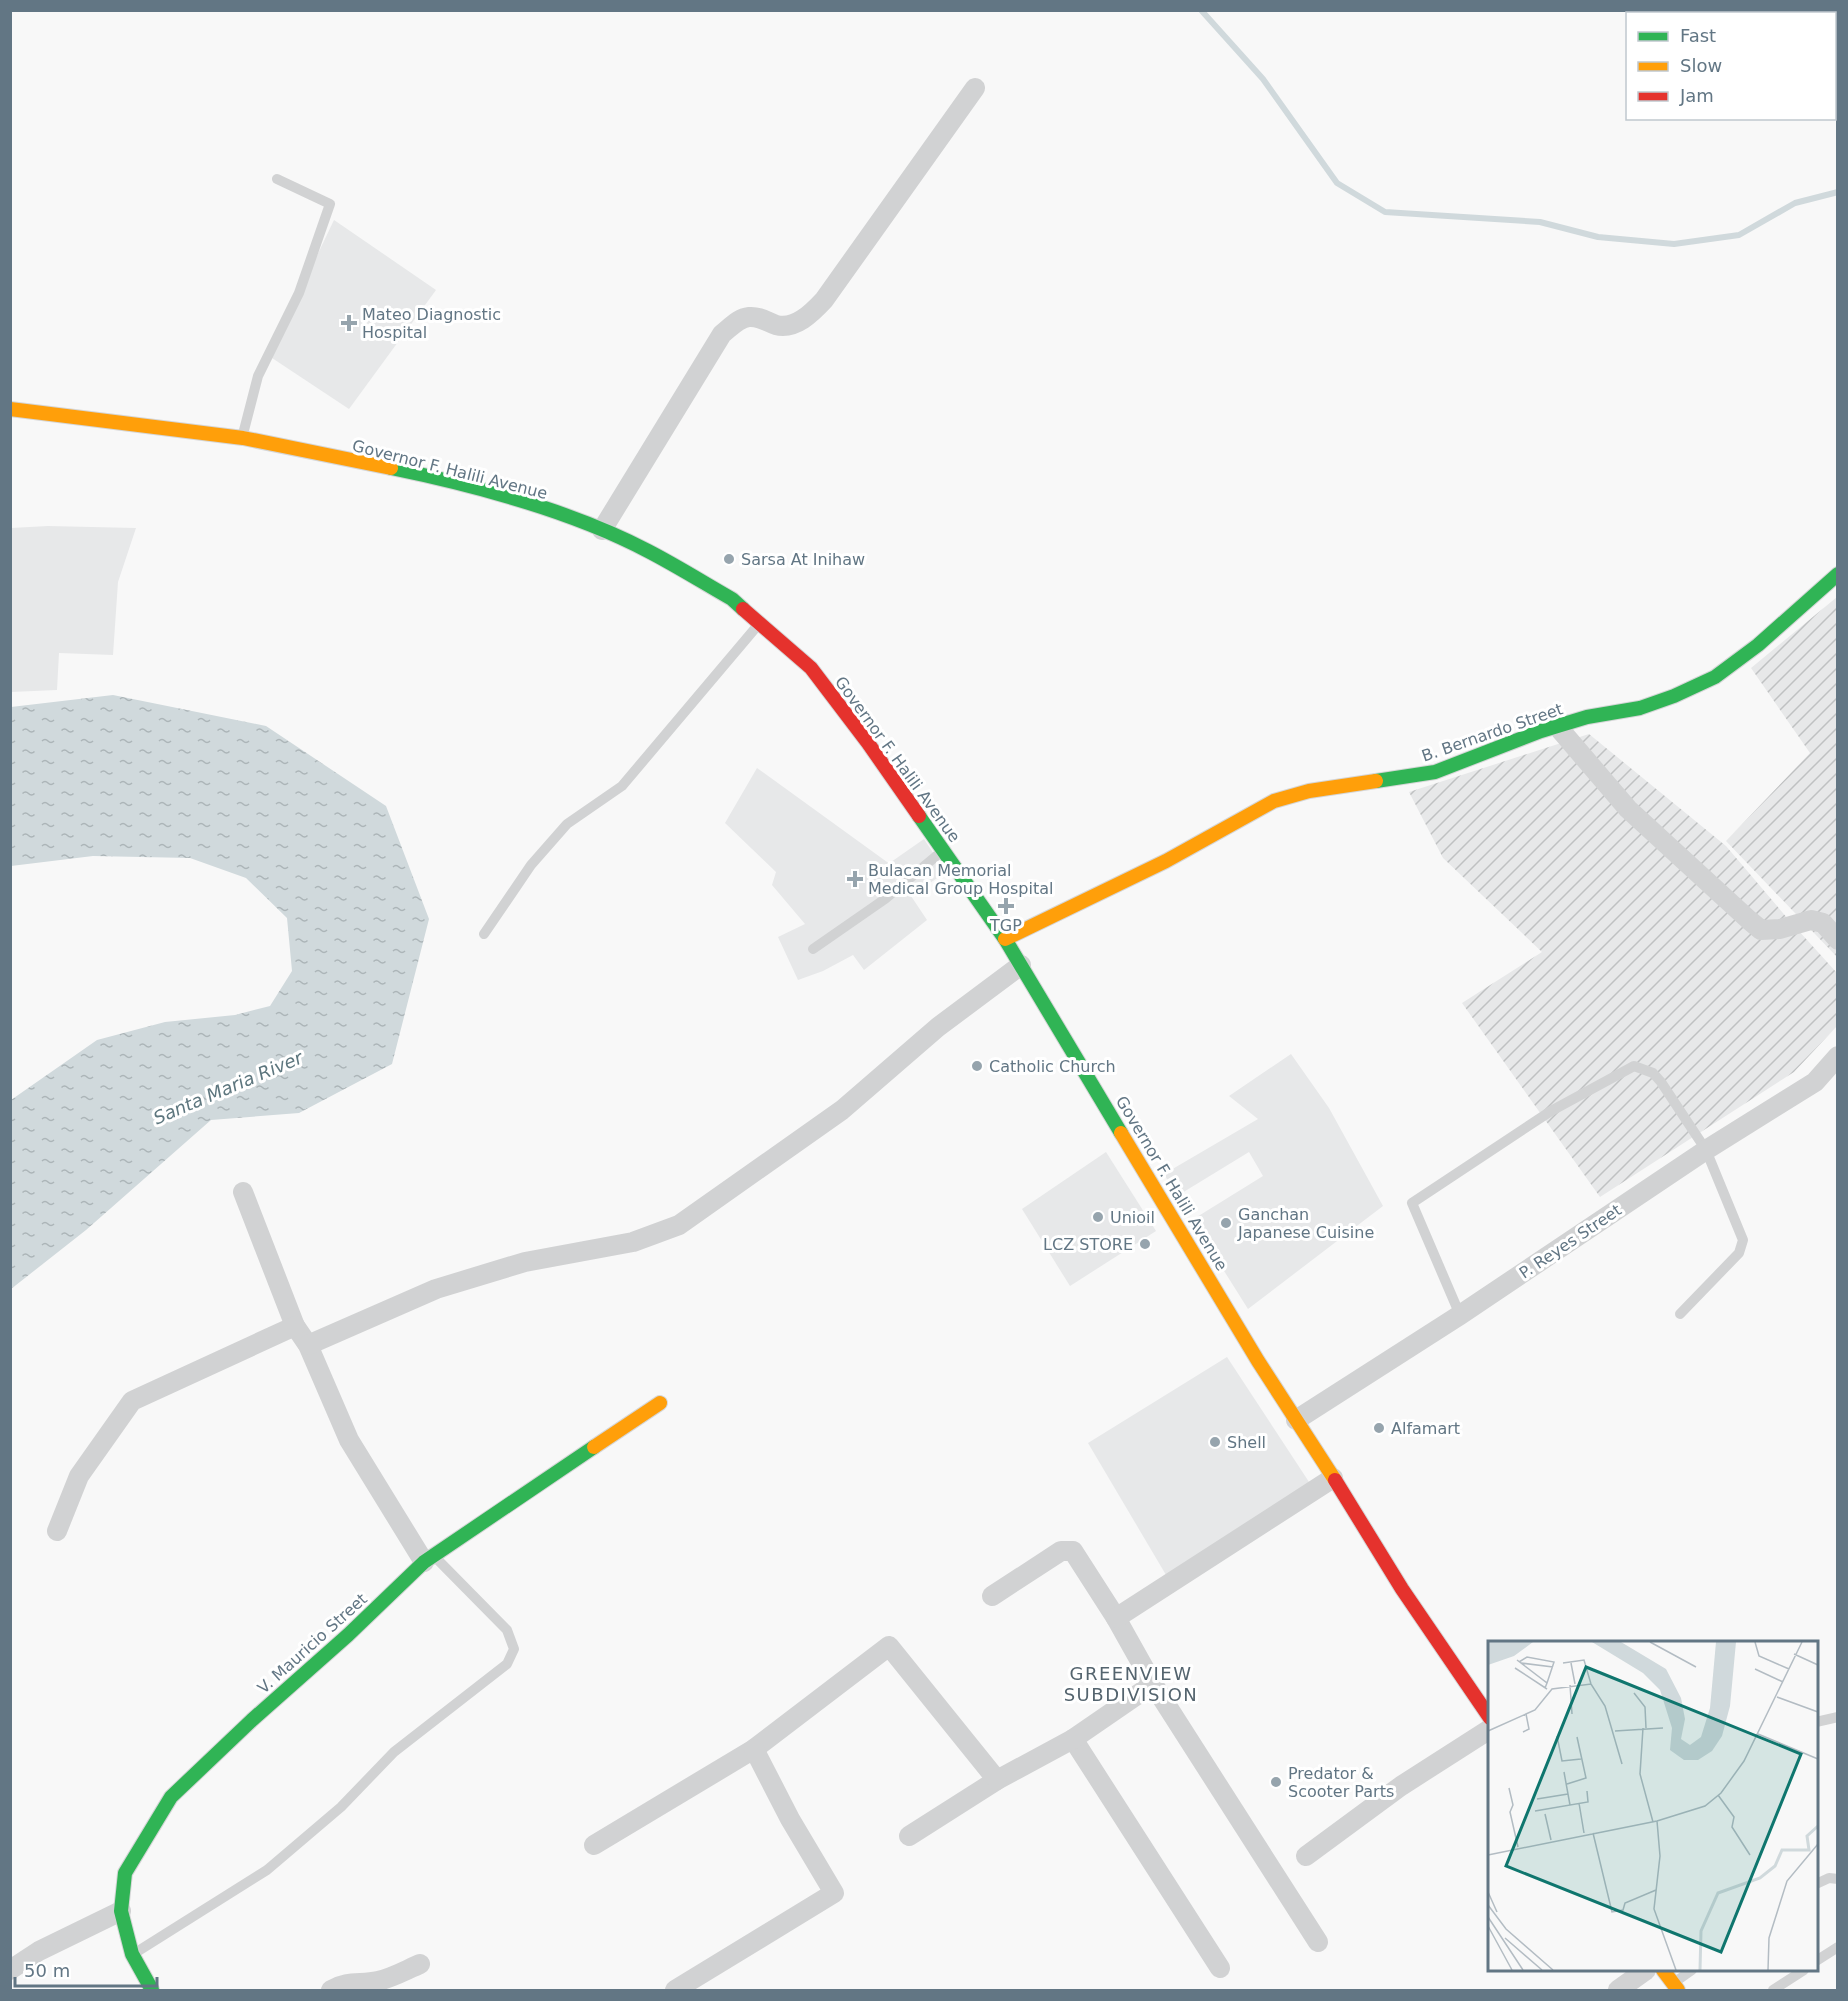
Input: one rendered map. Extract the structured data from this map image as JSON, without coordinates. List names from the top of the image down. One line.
{"streets":{"main road":["Governor F. Halili Avenue","B. Bernardo Street","V. Mauricio Street"],"street":["P. Reyes Street"]},"crossings":[["Governor F. Halili Avenue","B. Bernardo Street"],["Governor F. Halili Avenue","P. Reyes Street"]],"districts":["GREENVIEW SUBDIVISION"],"water":["Santa Maria River"],"places":{"health":["Mateo Diagnostic Hospital","Bulacan Memorial Medical Group Hospital","TGP"],"other":["Sarsa At Inihaw","Catholic Church","Unioil","Ganchan Japanese Cuisine","LCZ STORE","Alfamart","Shell","Predator & Scooter Parts"]},"legend":["Fast","Slow","Jam"],"scale_bar":"50 m"}
